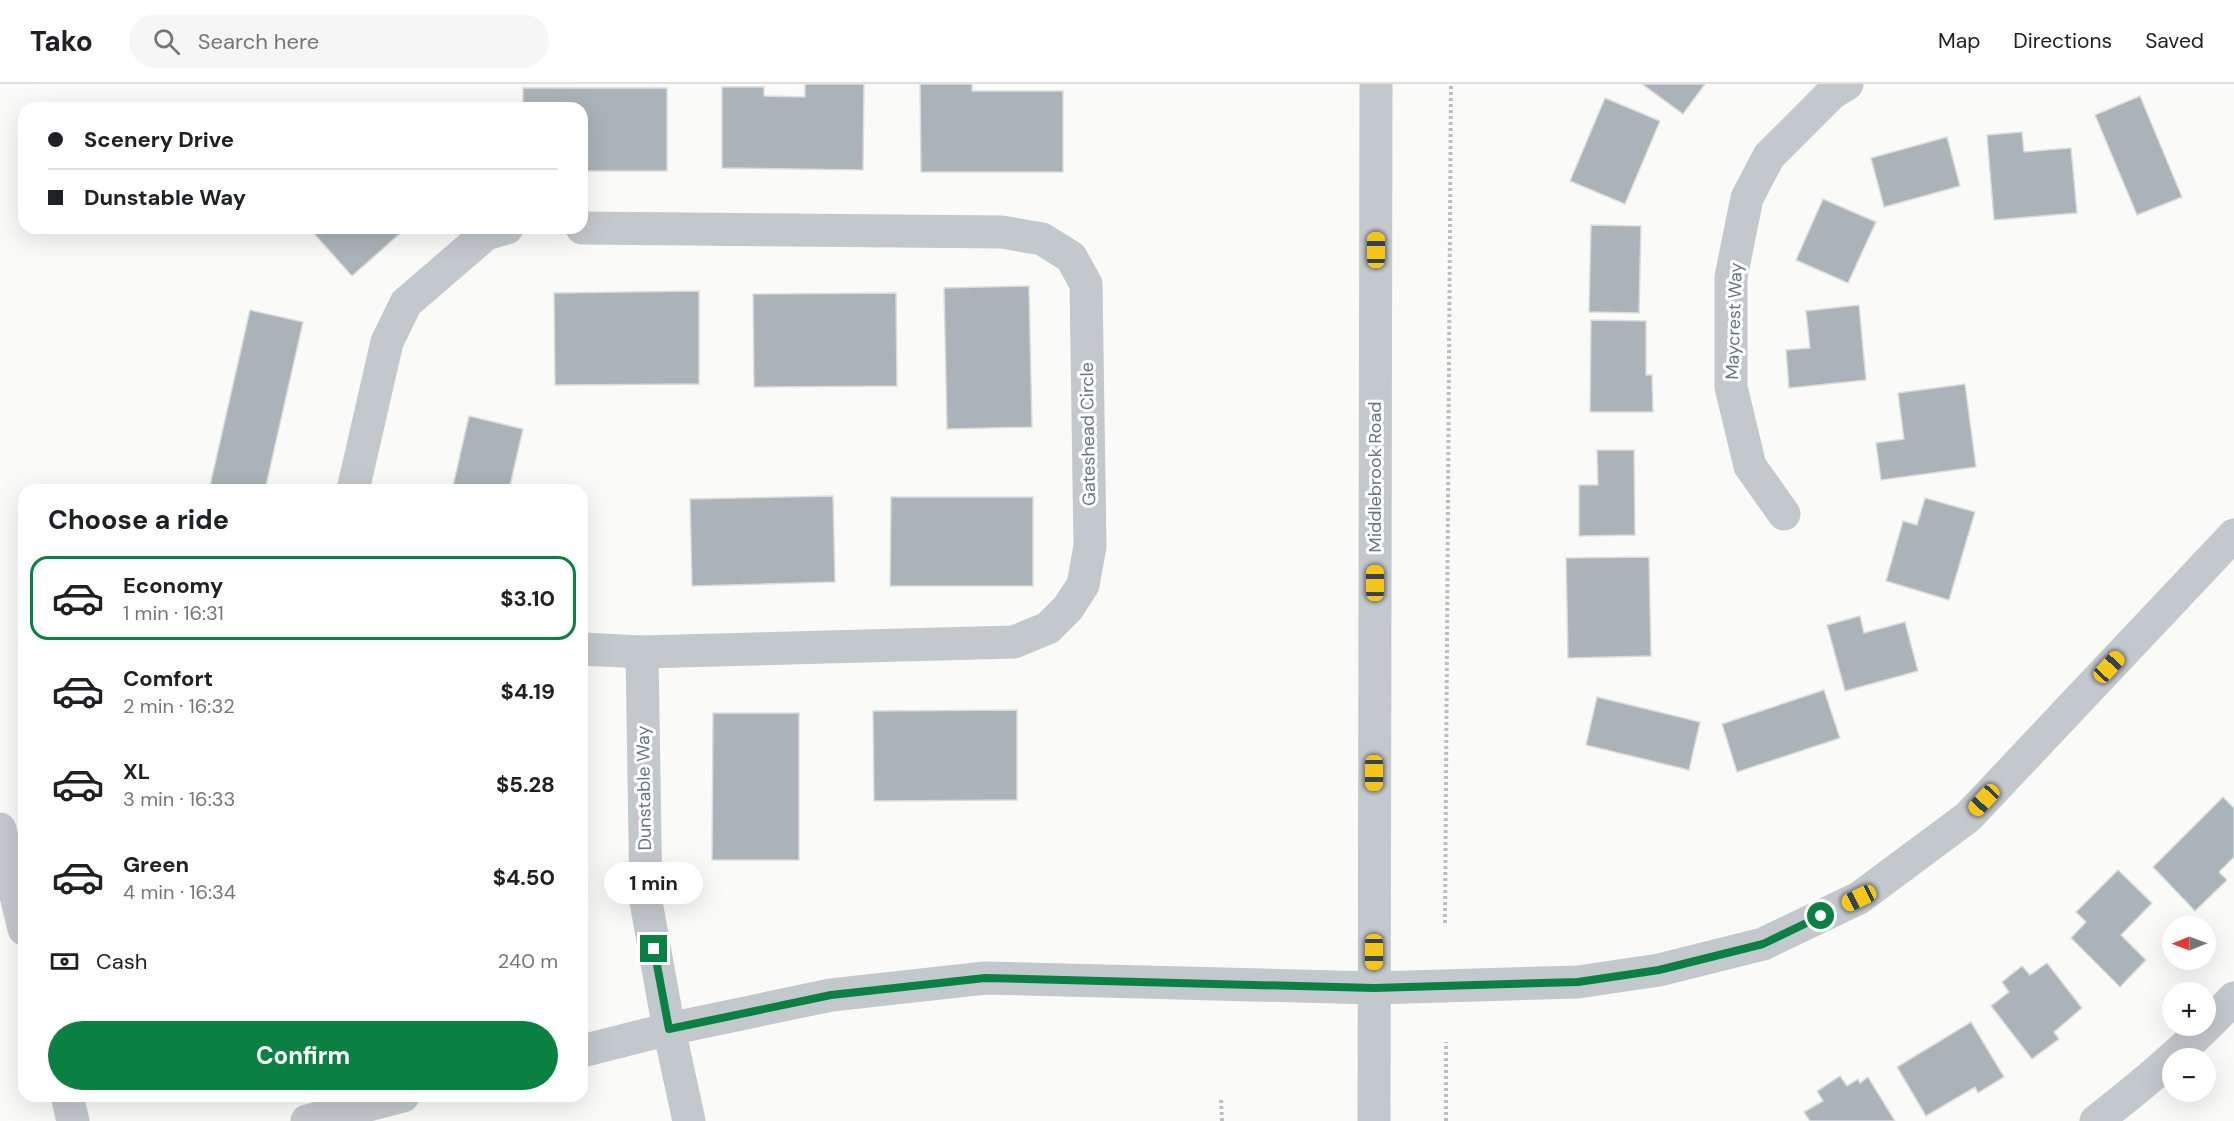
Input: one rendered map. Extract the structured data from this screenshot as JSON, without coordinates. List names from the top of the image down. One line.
{"streets":{"street":["Maycrest Way","Gateshead Circle","Middlebrook Road","Dunstable Way"]},"crossings":[["Gateshead Circle","Dunstable Way"]],"north":"left","page":{"header":"Tako","search":"Search here","nav":["Map","Directions","Saved"],"banner":["Scenery Drive","Dunstable Way"],"heading":"Choose a ride","list":[{"name":"Economy","note":"1 min · 16:31","value":"$3.10"},{"name":"Comfort","note":"2 min · 16:32","value":"$4.19"},{"name":"XL","note":"3 min · 16:33","value":"$5.28"},{"name":"Green","note":"4 min · 16:34","value":"$4.50"}],"bubble":"1 min","map_buttons":["+","−"],"pay":["Cash","240 m"],"buttons":"Confirm"}}
